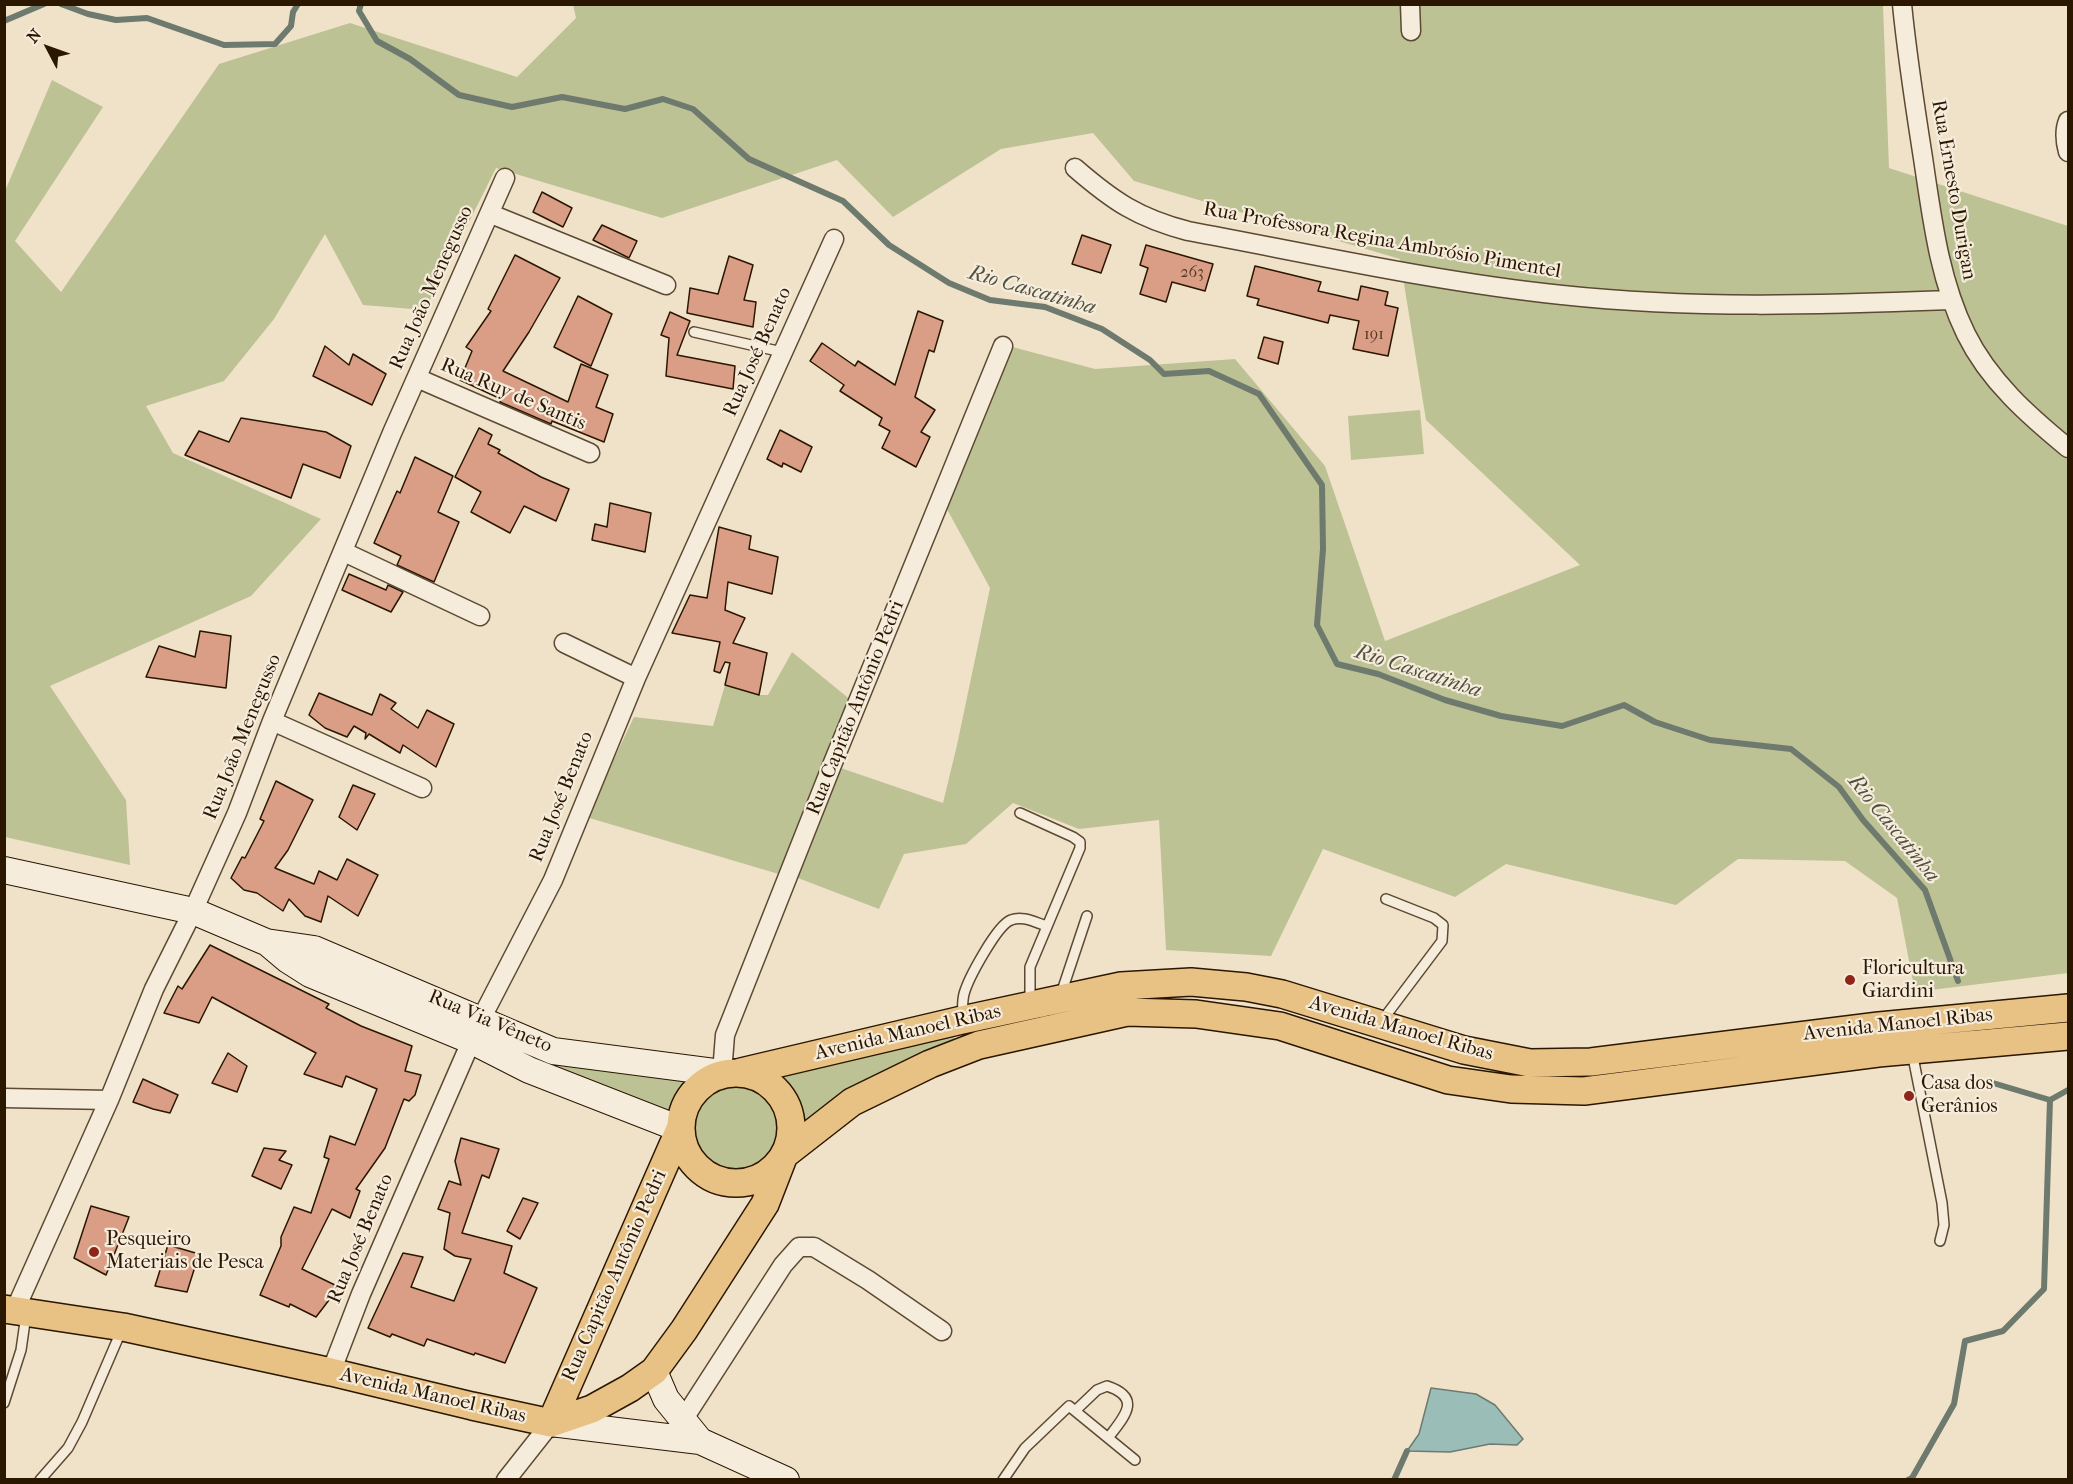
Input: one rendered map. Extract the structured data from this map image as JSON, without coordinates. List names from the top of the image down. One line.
{"streets":{"main road":["Rua Capitão Antônio Pedri","Rua Via Vêneto","Avenida Manoel Ribas"],"street":["Rua Ernesto Durigan","Rua Professora Regina Ambrósio Pimentel","Rua João Menegusso","Rua José Benato","Rua Ruy de Santis"]},"crossings":[["Rua Ernesto Durigan","Rua Professora Regina Ambrósio Pimentel"],["Rua João Menegusso","Rua Ruy de Santis"],["Rua João Menegusso","Rua Via Vêneto"],["Rua João Menegusso","Avenida Manoel Ribas"],["Rua José Benato","Rua Via Vêneto"],["Rua José Benato","Avenida Manoel Ribas"],["Rua Capitão Antônio Pedri","Rua Via Vêneto"],["Rua Capitão Antônio Pedri","Avenida Manoel Ribas"],["Rua Via Vêneto","Avenida Manoel Ribas"]],"water":["Rio Cascatinha"],"places":["Floricultura Giardini","Casa dos Gerânios","Pesqueiro Materiais de Pesca"],"house_numbers":["263","191"],"north":"top left"}
